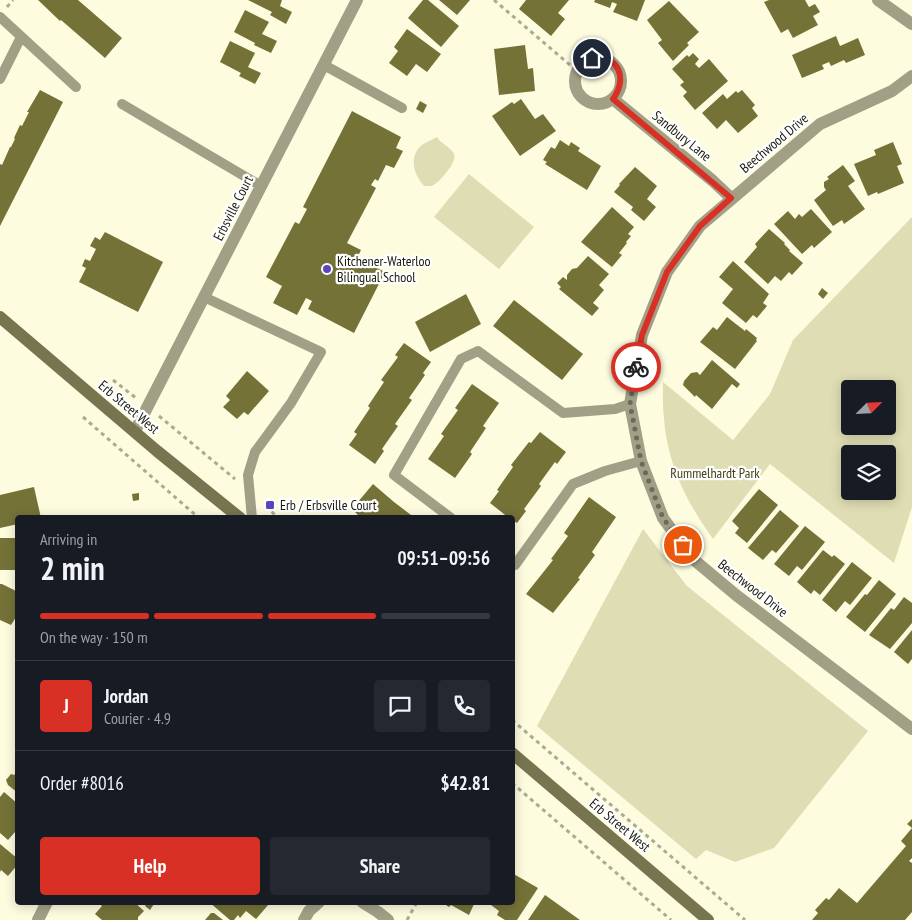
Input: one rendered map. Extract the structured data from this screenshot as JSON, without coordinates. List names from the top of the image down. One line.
{"streets":{"main road":["Erb Street West"],"street":["Sandbury Lane","Beechwood Drive","Erbsville Court"]},"crossings":[["Sandbury Lane","Beechwood Drive"],["Erbsville Court","Erb Street West"]],"parks":["Rummelhardt Park"],"places":{"other":["Kitchener-Waterloo Bilingual School"],"transit":["Erb / Erbsville Court"]},"north":"top right","page":{"heading":["2 min","Arriving in","09:51–09:56"],"panel":["Jordan","Courier · 4.9","Order #8016","$42.81"],"bar":"On the way · 150 m","round":"J","buttons":["Help","Share"]}}
